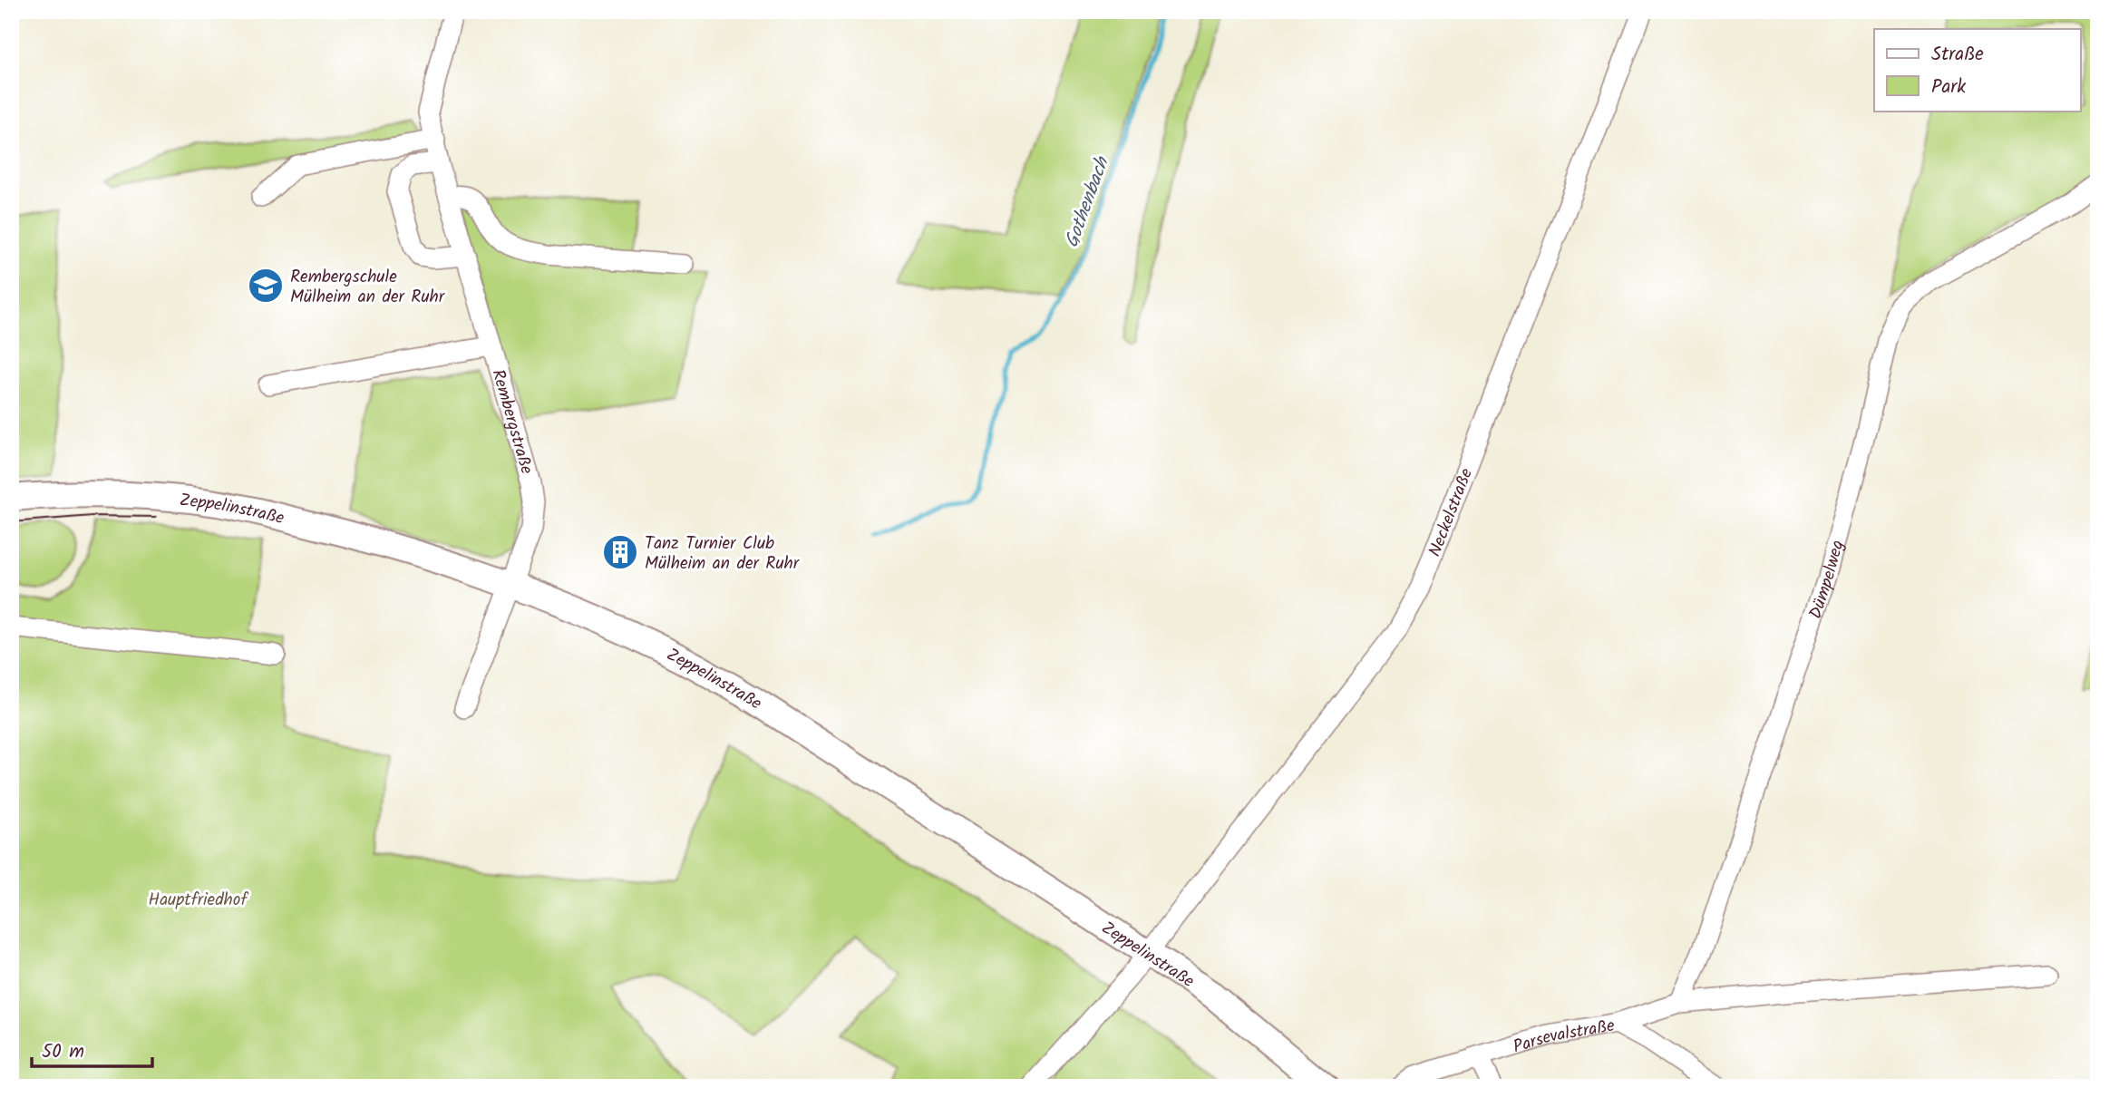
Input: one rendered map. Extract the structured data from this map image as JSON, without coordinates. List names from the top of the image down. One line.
{"streets":{"main road":["Zeppelinstraße"],"street":["Rembergstraße","Neckelstraße","Dümpelweg","Parsevalstraße"]},"crossings":[["Rembergstraße","Zeppelinstraße"],["Zeppelinstraße","Neckelstraße"]],"water":["Gothenbach"],"parks":["Hauptfriedhof"],"places":{"school or university":["Rembergschule Mülheim an der Ruhr"],"building":["Tanz Turnier Club Mülheim an der Ruhr"]},"legend":["Straße","Park"],"scale_bar":"50 m"}
